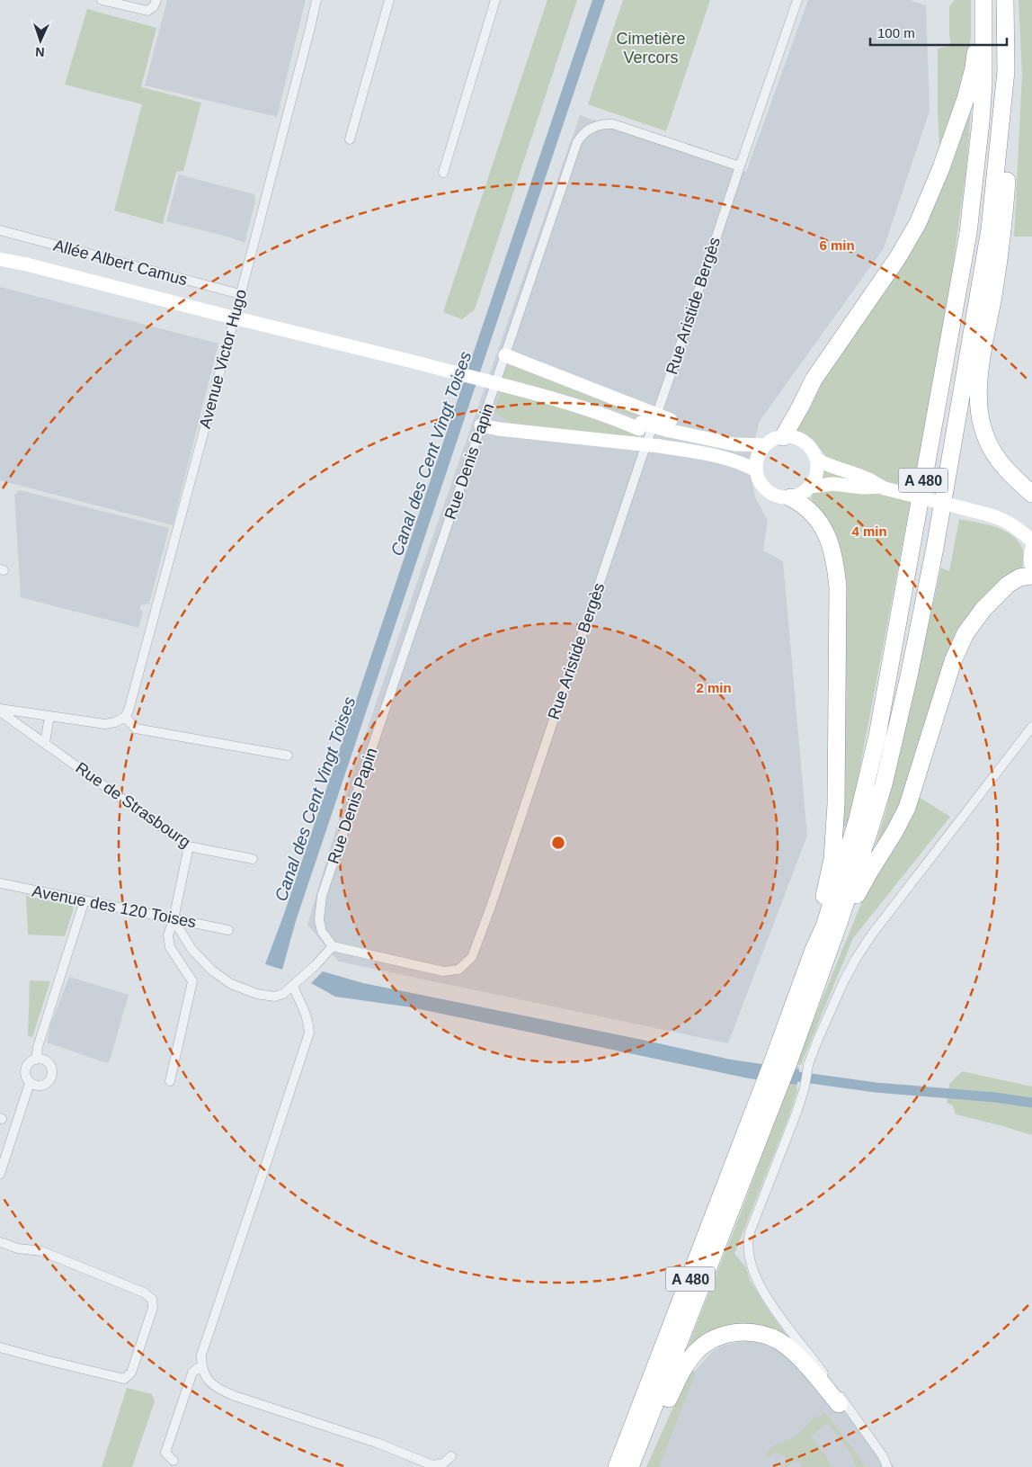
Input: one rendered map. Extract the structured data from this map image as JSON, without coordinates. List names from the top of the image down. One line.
{"streets":{"highway":["A 480"],"street":["Allée Albert Camus","Rue Aristide Bergès","Avenue Victor Hugo","Rue Denis Papin","Rue de Strasbourg","Avenue des 120 Toises"]},"crossings":[["Allée Albert Camus","Avenue Victor Hugo"],["Rue Aristide Bergès","Rue Denis Papin"]],"water":["Canal des Cent Vingt Toises"],"parks":["Cimetière Vercors"],"scale_bar":"100 m","north":"bottom","rings":["6 min","4 min","2 min"]}
